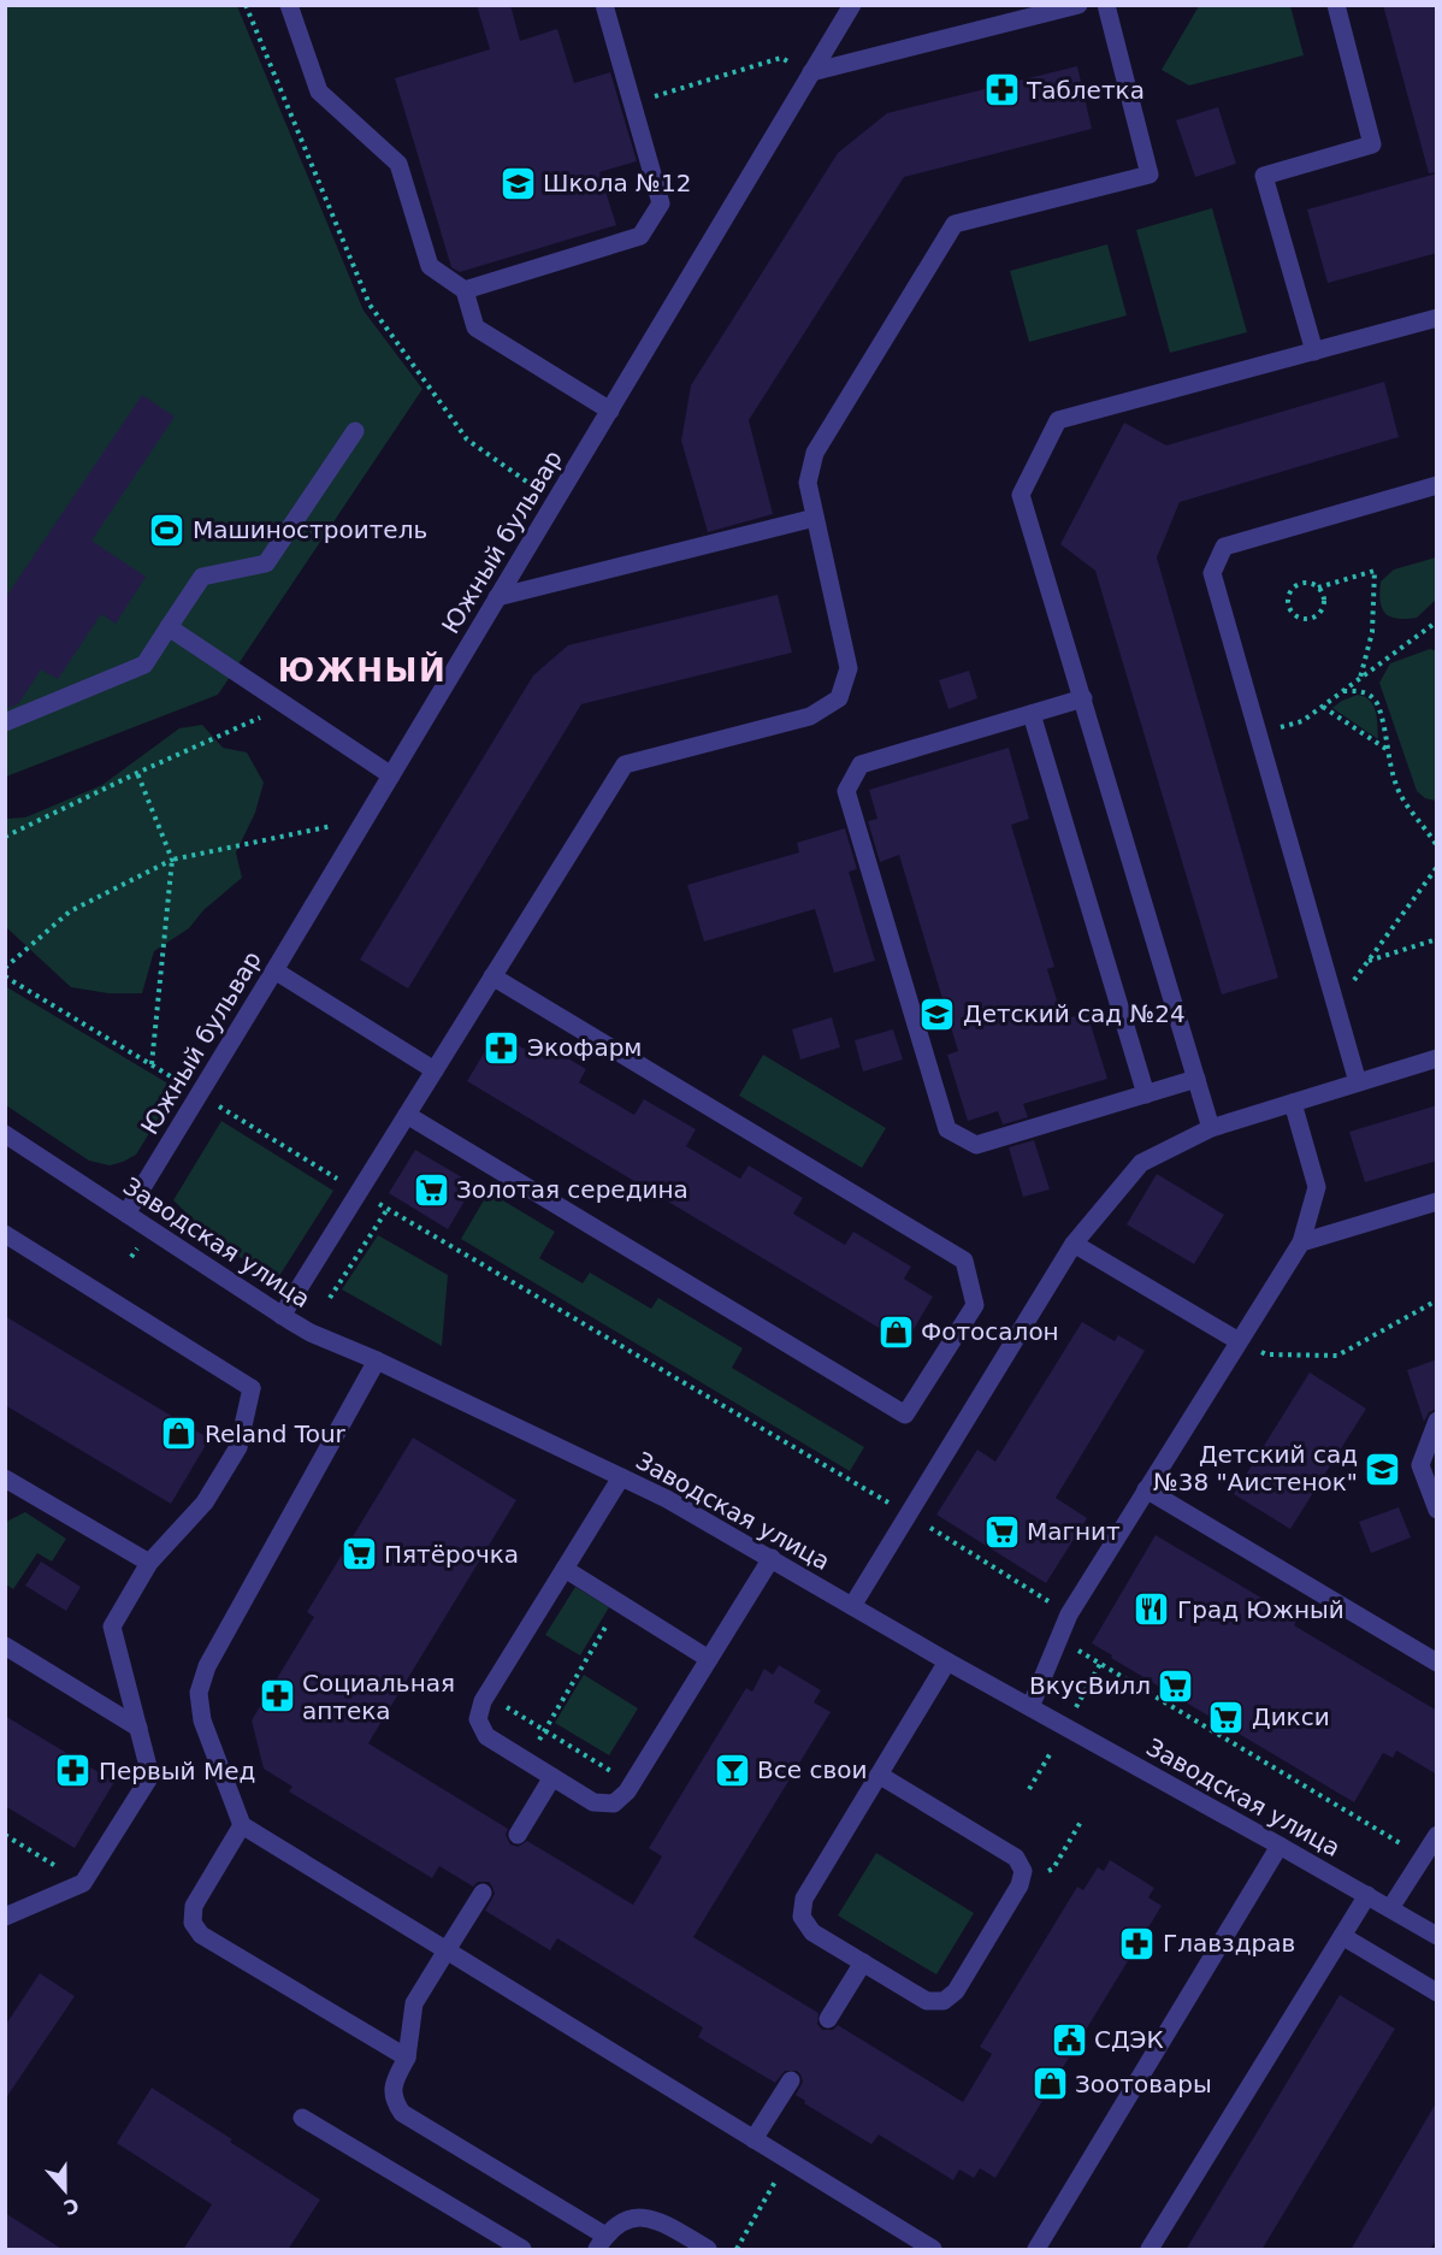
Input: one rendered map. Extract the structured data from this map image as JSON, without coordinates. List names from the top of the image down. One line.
{"streets":{"street":["Южный бульвар","Заводская улица"]},"crossings":[["Южный бульвар","Заводская улица"]],"districts":["ЮЖНЫЙ"],"places":{"pharmacy":["Таблетка","Экофарм","Социальная аптека","Первый Мед","Главздрав"],"school or university":["Школа №12","Детский сад №24","Детский сад №38 \"Аистенок\""],"sports":["Машиностроитель"],"supermarket":["Золотая середина","Магнит","Пятёрочка","ВкусВилл","Дикси"],"shop":["Фотосалон","Reland Tour","Зоотовары"],"restaurant":["Град Южный"],"bar":["Все свои"],"public building":["СДЭК"]},"north":"bottom"}
